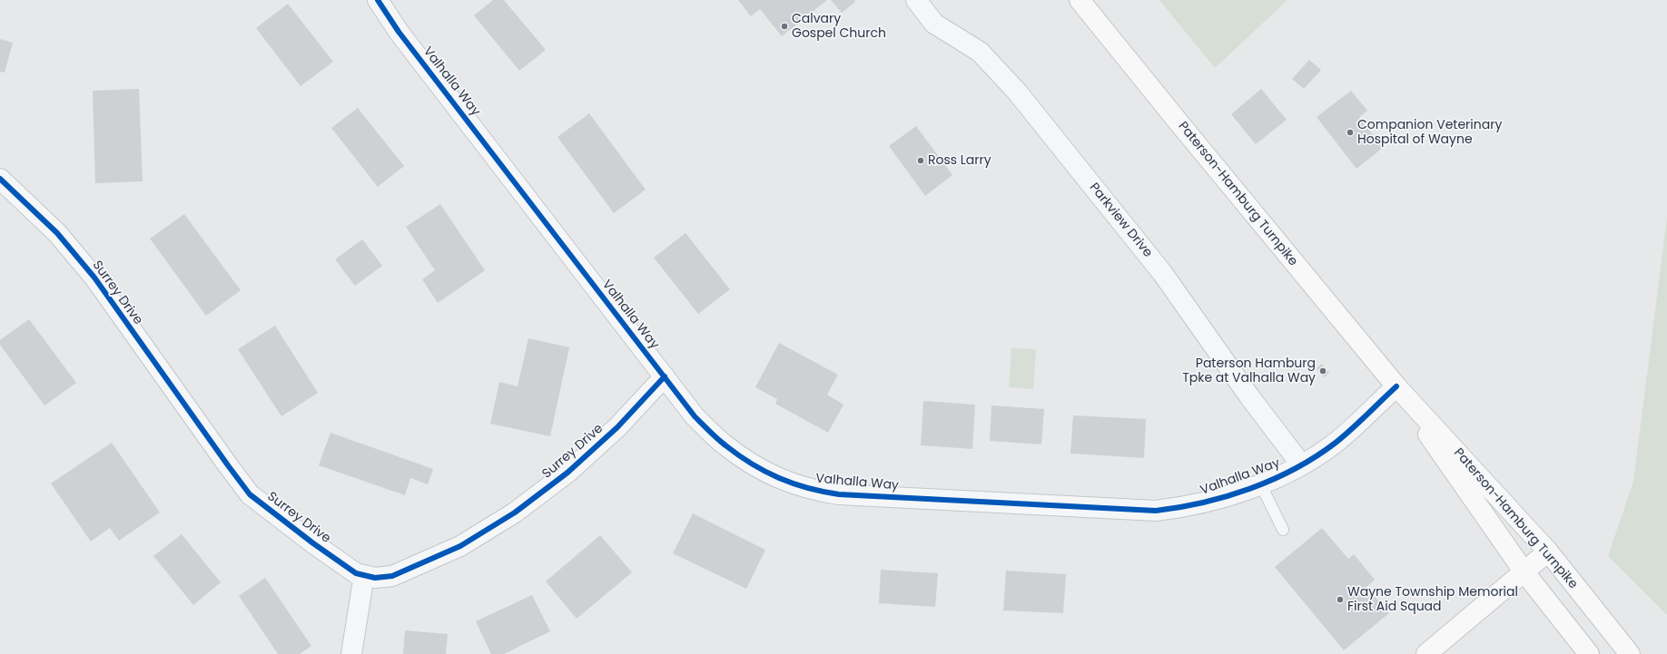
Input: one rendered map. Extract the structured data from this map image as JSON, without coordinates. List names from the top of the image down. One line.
{"streets":{"main road":["Paterson-Hamburg Turnpike"],"street":["Valhalla Way","Parkview Drive","Surrey Drive"]},"crossings":[["Valhalla Way","Paterson-Hamburg Turnpike"],["Valhalla Way","Parkview Drive"],["Valhalla Way","Surrey Drive"]],"places":["Calvary Gospel Church","Companion Veterinary Hospital of Wayne","Ross Larry","Paterson Hamburg Tpke at Valhalla Way","Wayne Township Memorial First Aid Squad"]}
